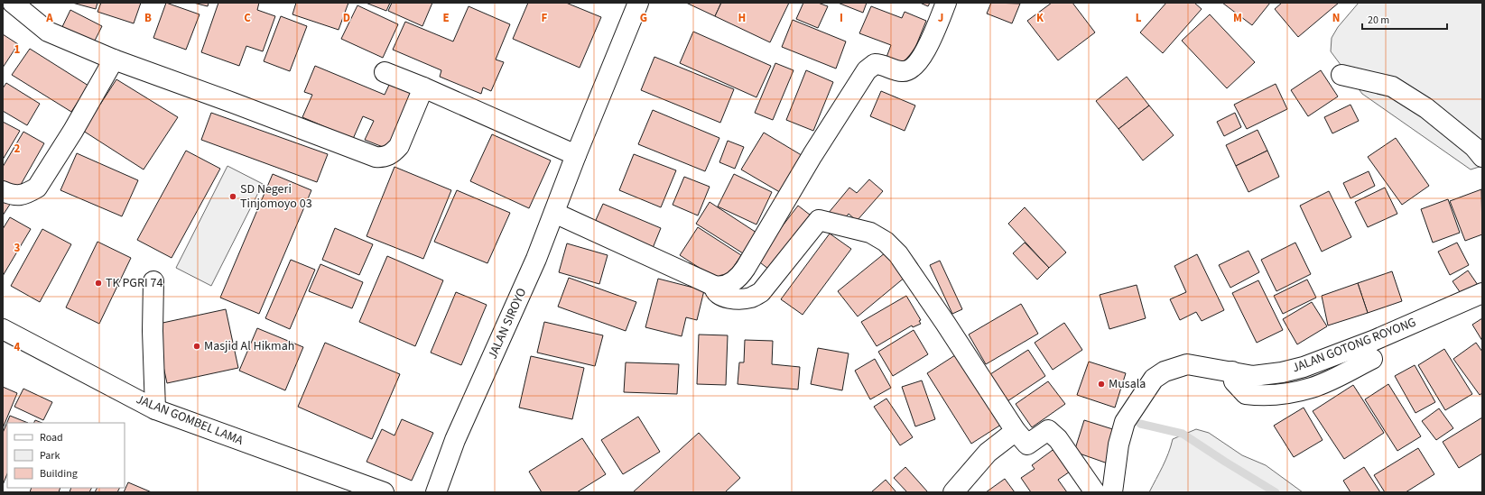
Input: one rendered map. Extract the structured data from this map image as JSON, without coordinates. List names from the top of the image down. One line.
{"streets":{"main road":["JALAN SIROYO","JALAN GOTONG ROYONG","JALAN GOMBEL LAMA"]},"places":["SD Negeri Tinjomoyo 03","TK PGRI 74","Masjid Al Hikmah","Musala"],"legend":["Road","Park","Building"],"scale_bar":"20 m","grid":{"columns":["A","B","C","D","E","F","G","H","I","J","K","L","M","N"],"rows":["1","2","3","4"]}}
